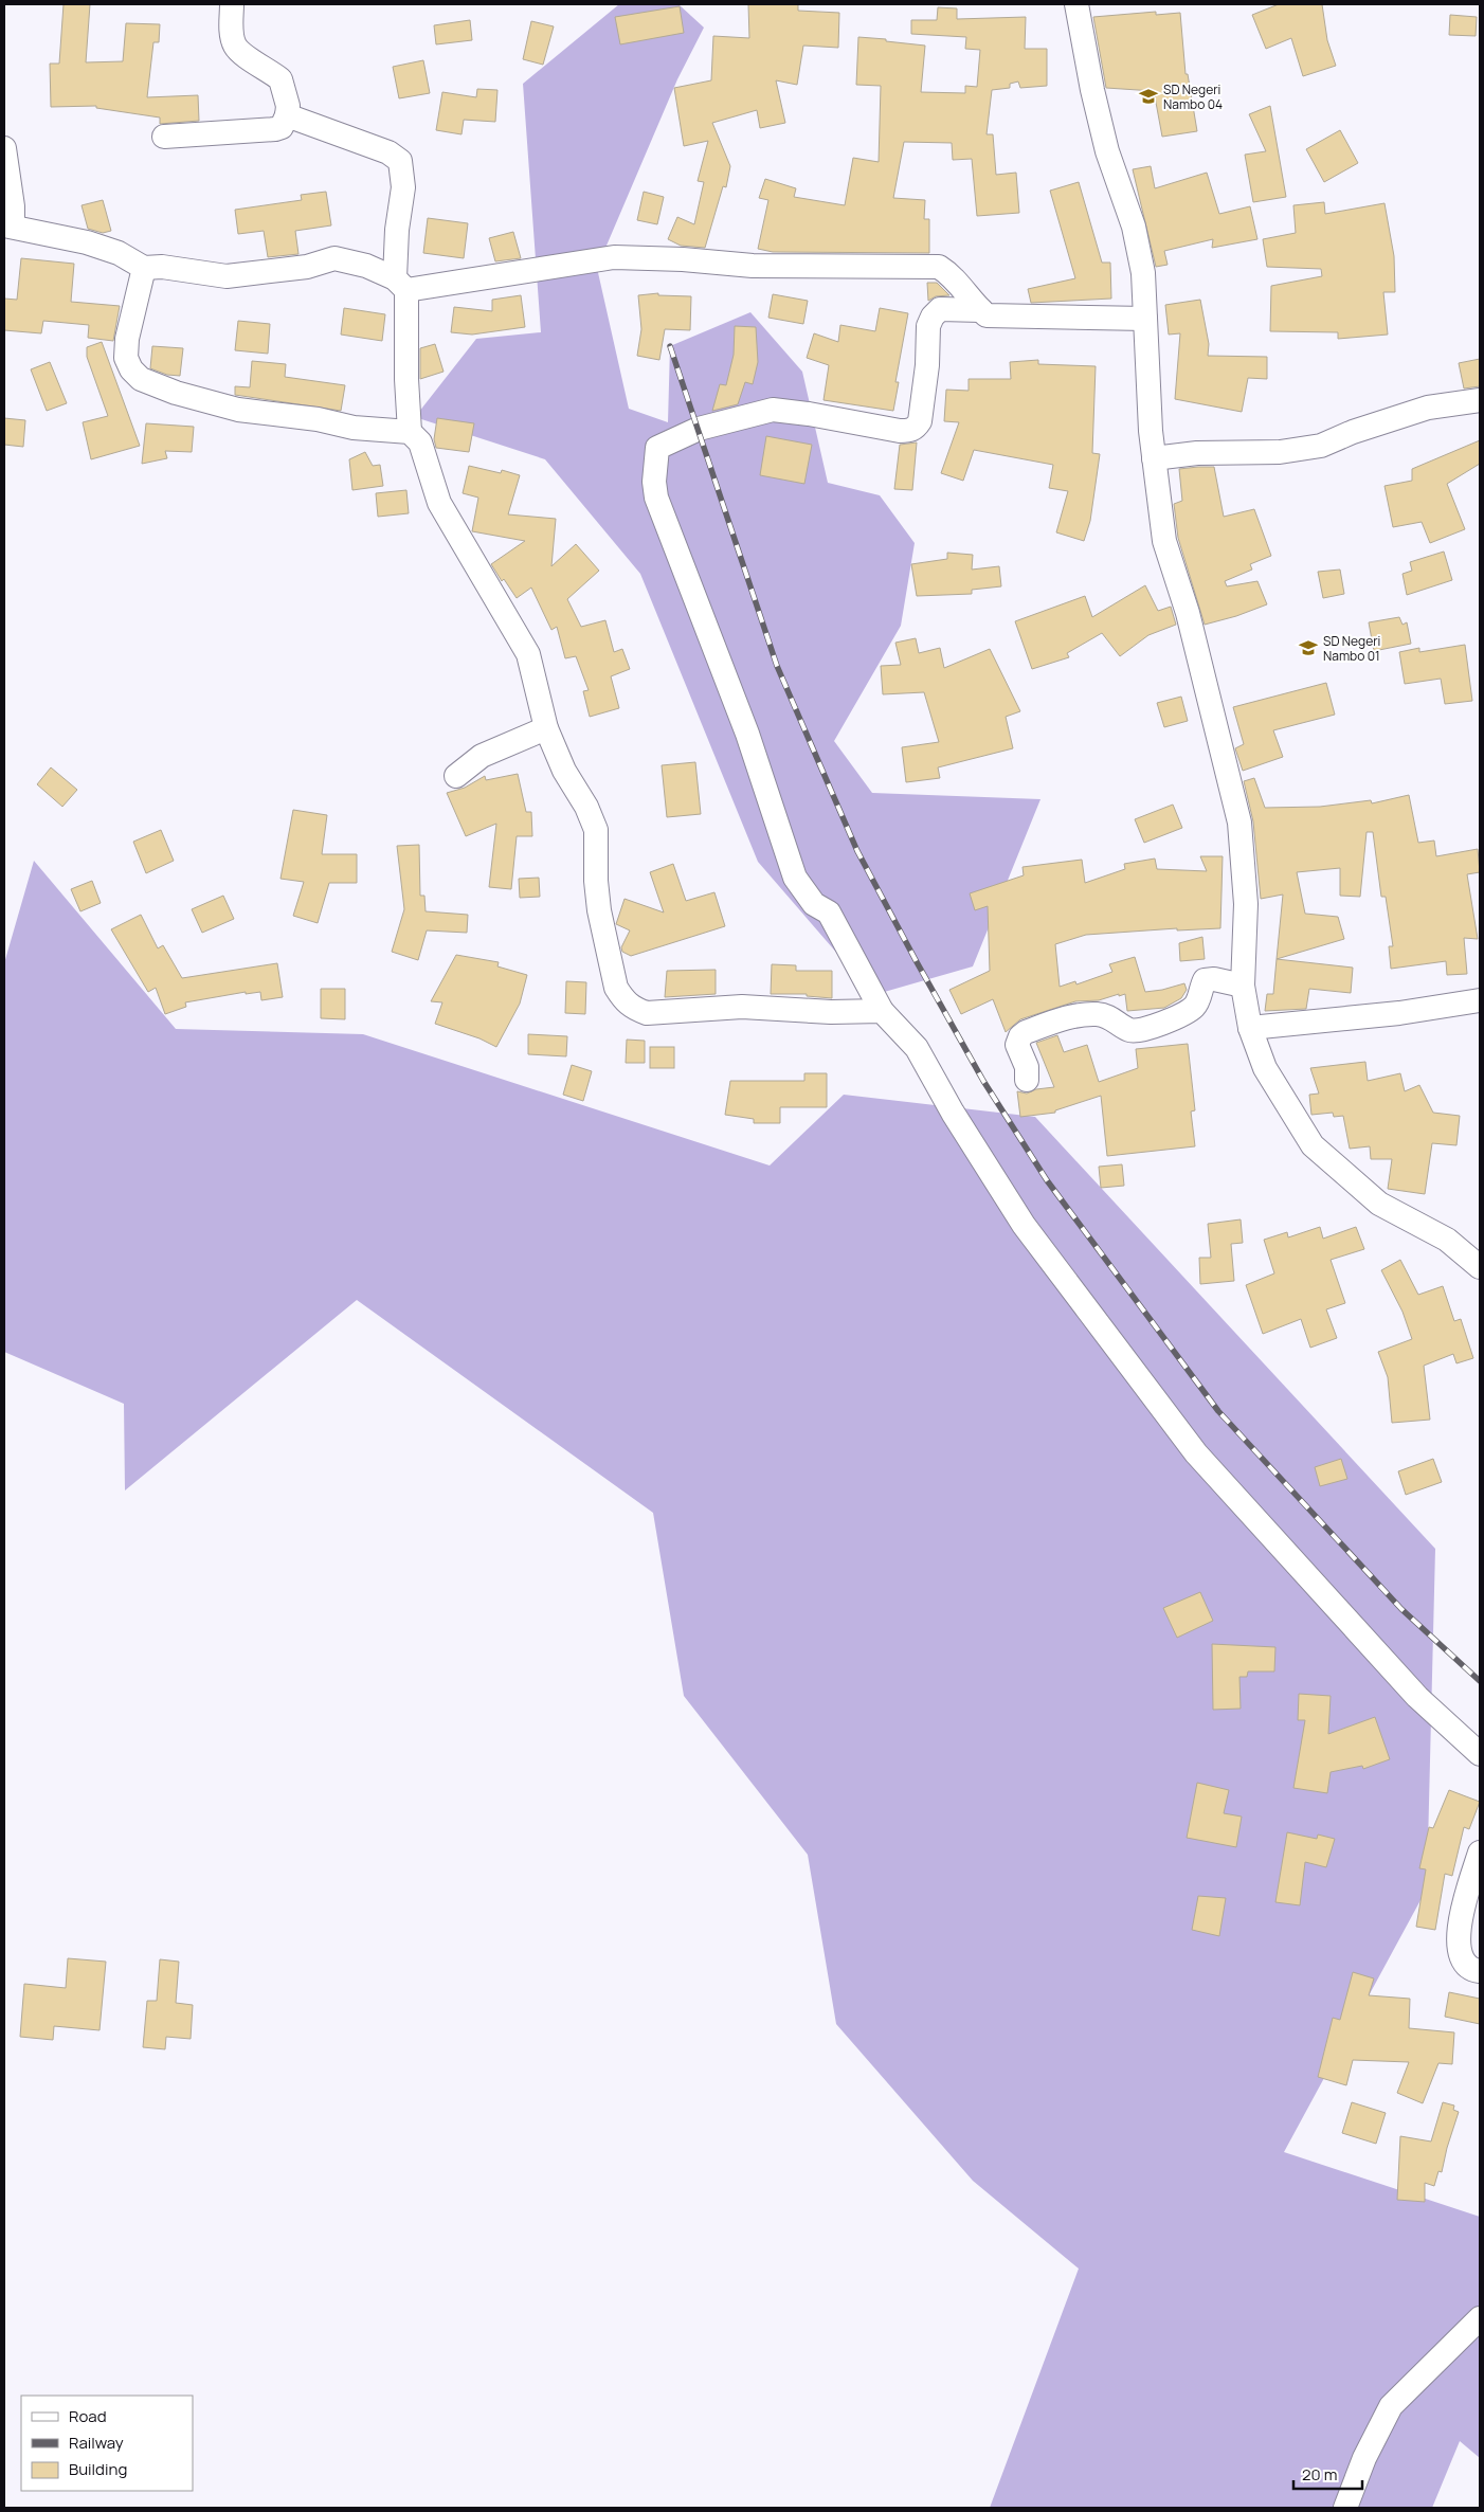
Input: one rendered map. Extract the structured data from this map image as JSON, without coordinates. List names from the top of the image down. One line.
{"places":{"school or university":["SD Negeri Nambo 04","SD Negeri Nambo 01"]},"legend":["Road","Railway","Building"],"scale_bar":"20 m"}
